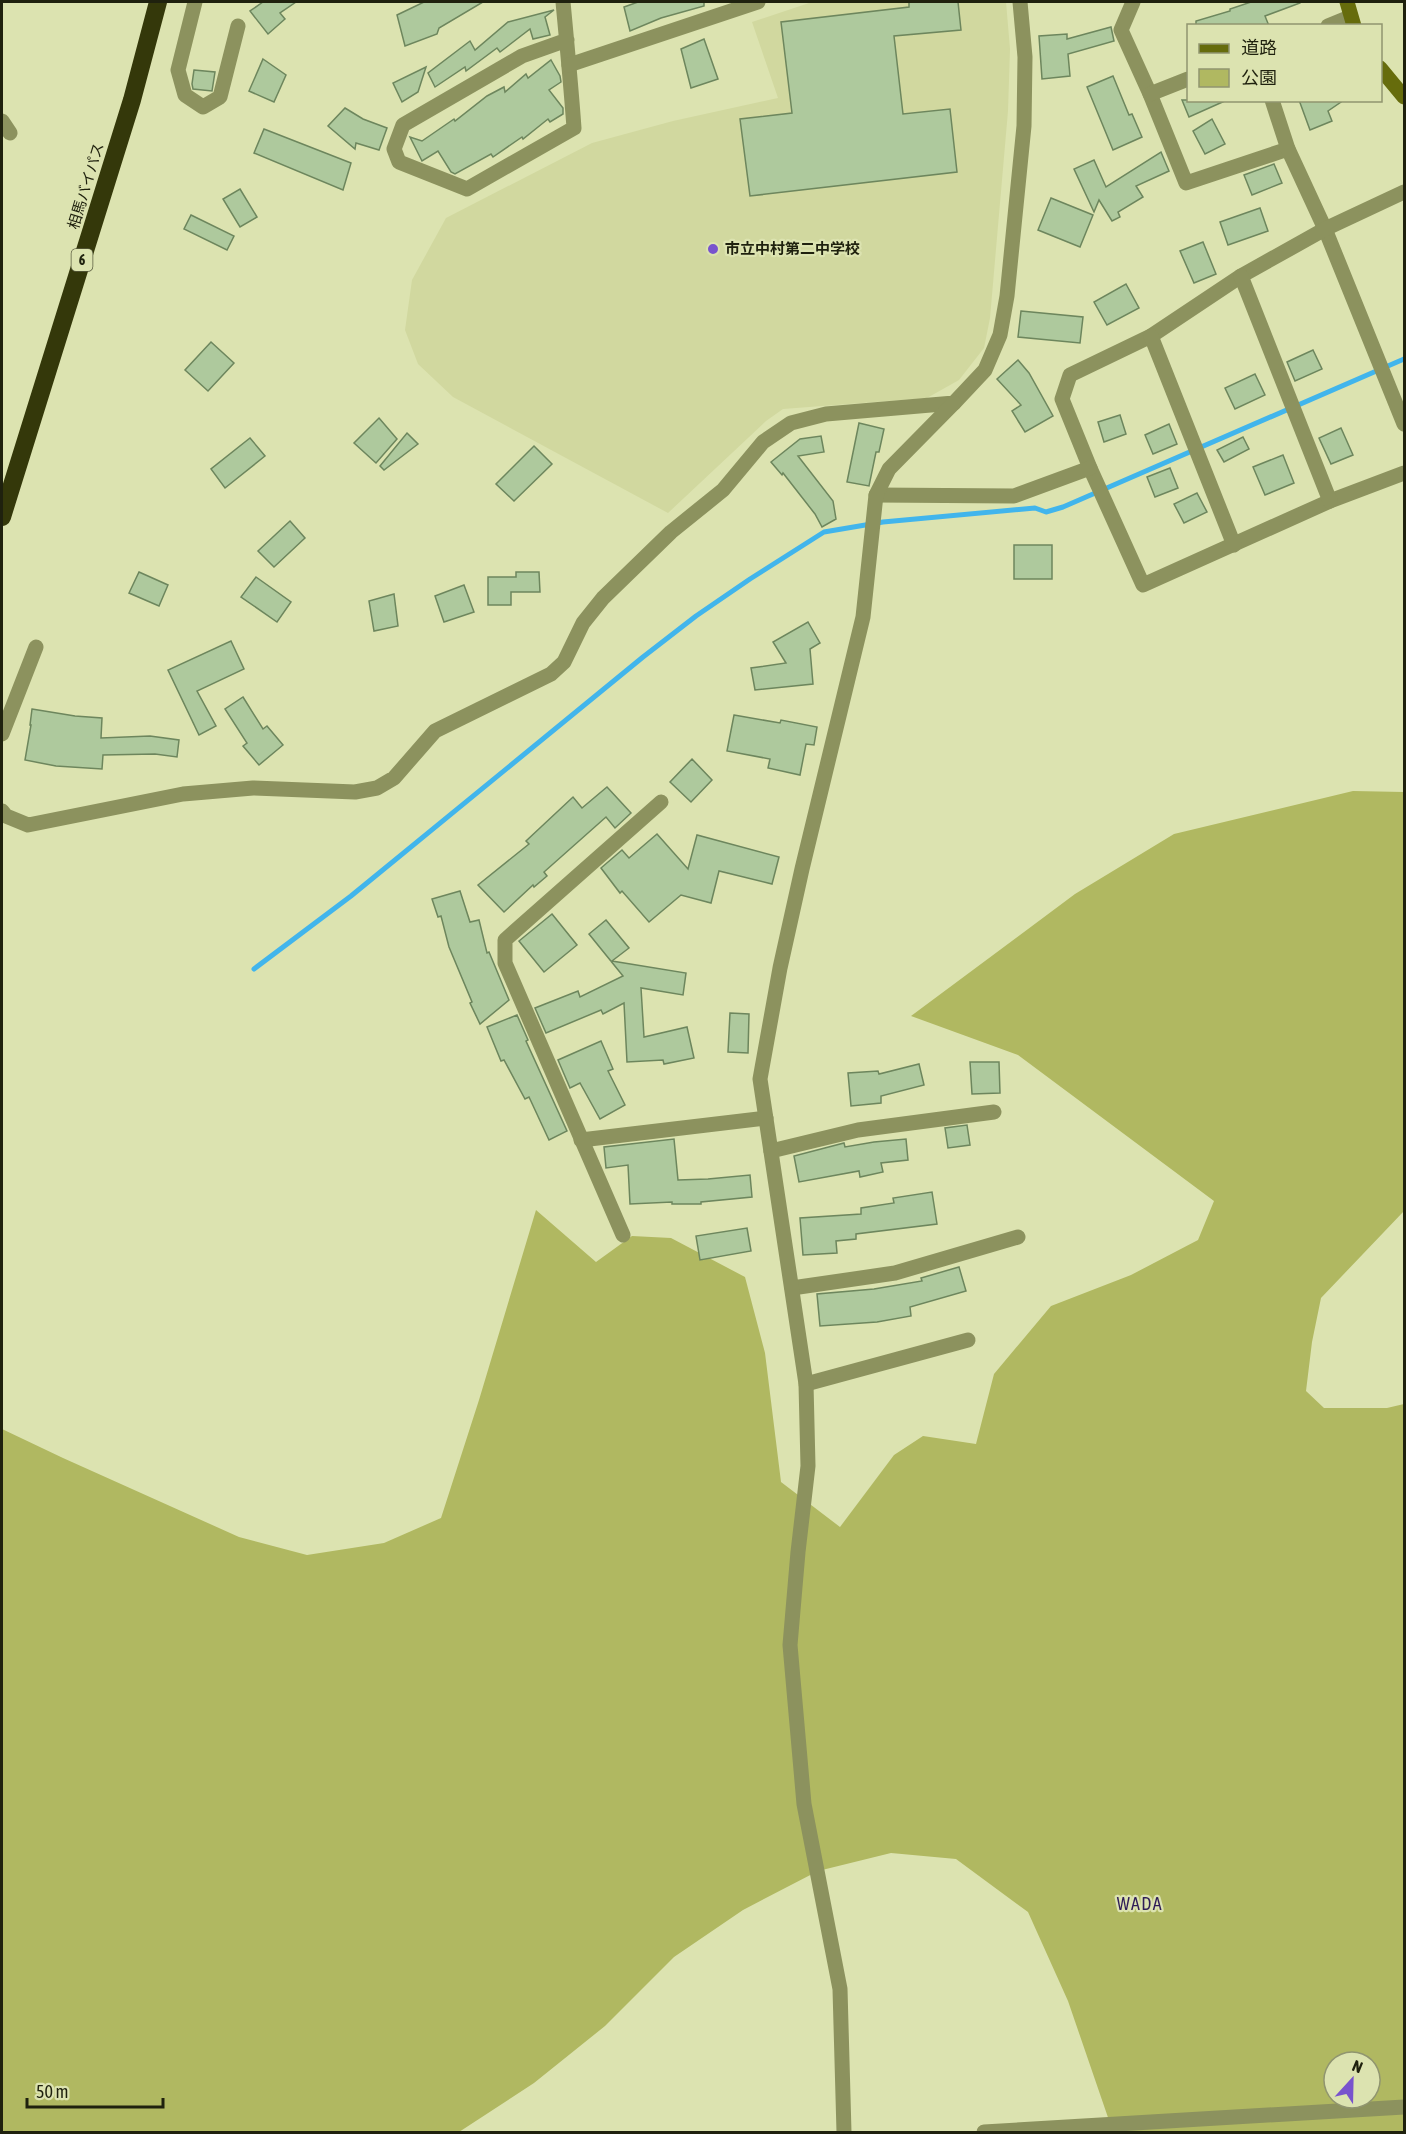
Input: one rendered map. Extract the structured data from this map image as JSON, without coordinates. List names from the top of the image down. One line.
{"streets":{"highway":["相馬バイパス","6"]},"districts":["WADA"],"places":["市立中村第二中学校"],"legend":["道路","公園"],"scale_bar":"50 m","north":"top"}
